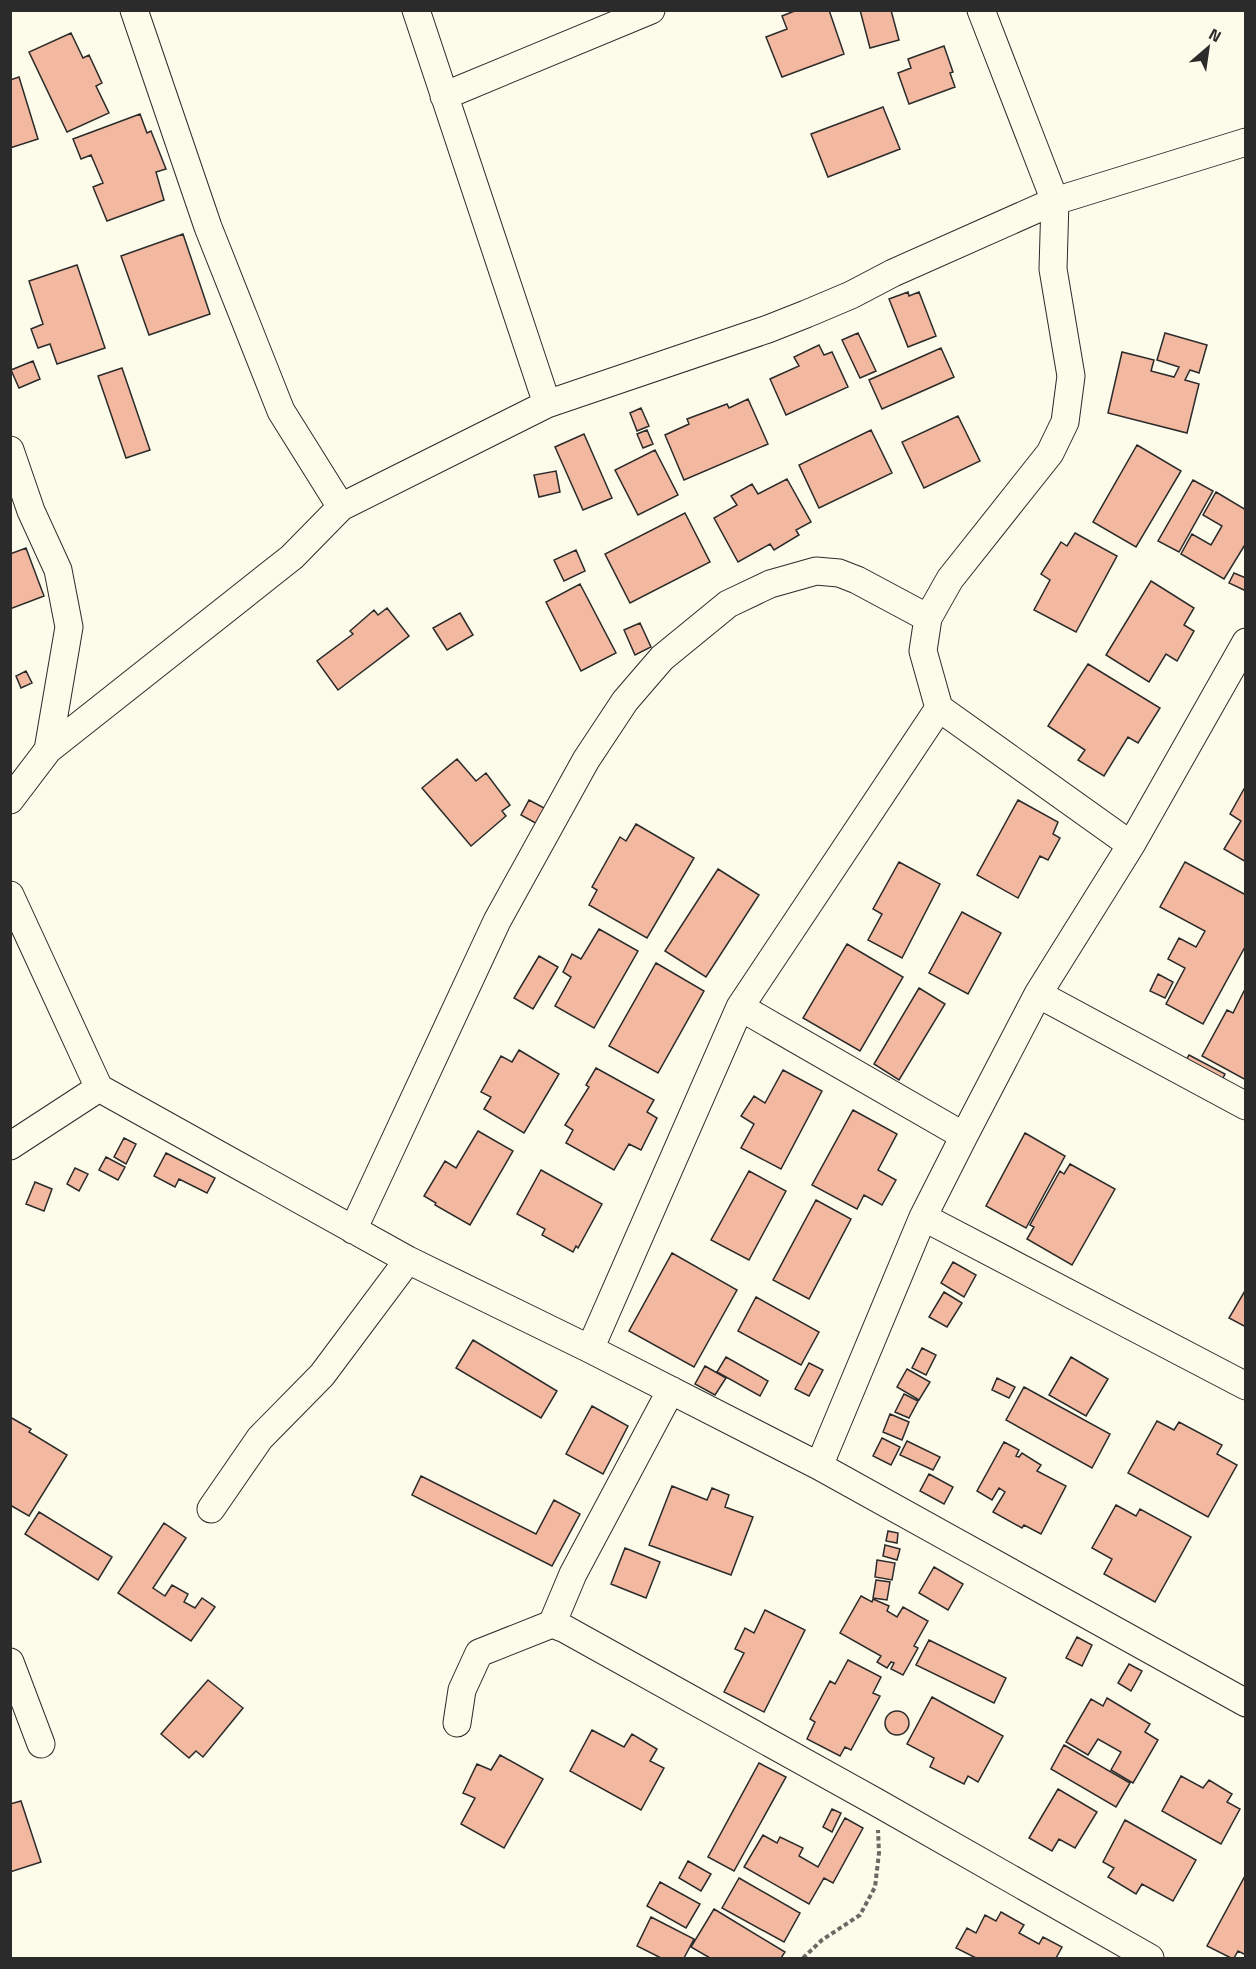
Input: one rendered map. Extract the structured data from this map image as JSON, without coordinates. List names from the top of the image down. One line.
{"north":"top right"}
